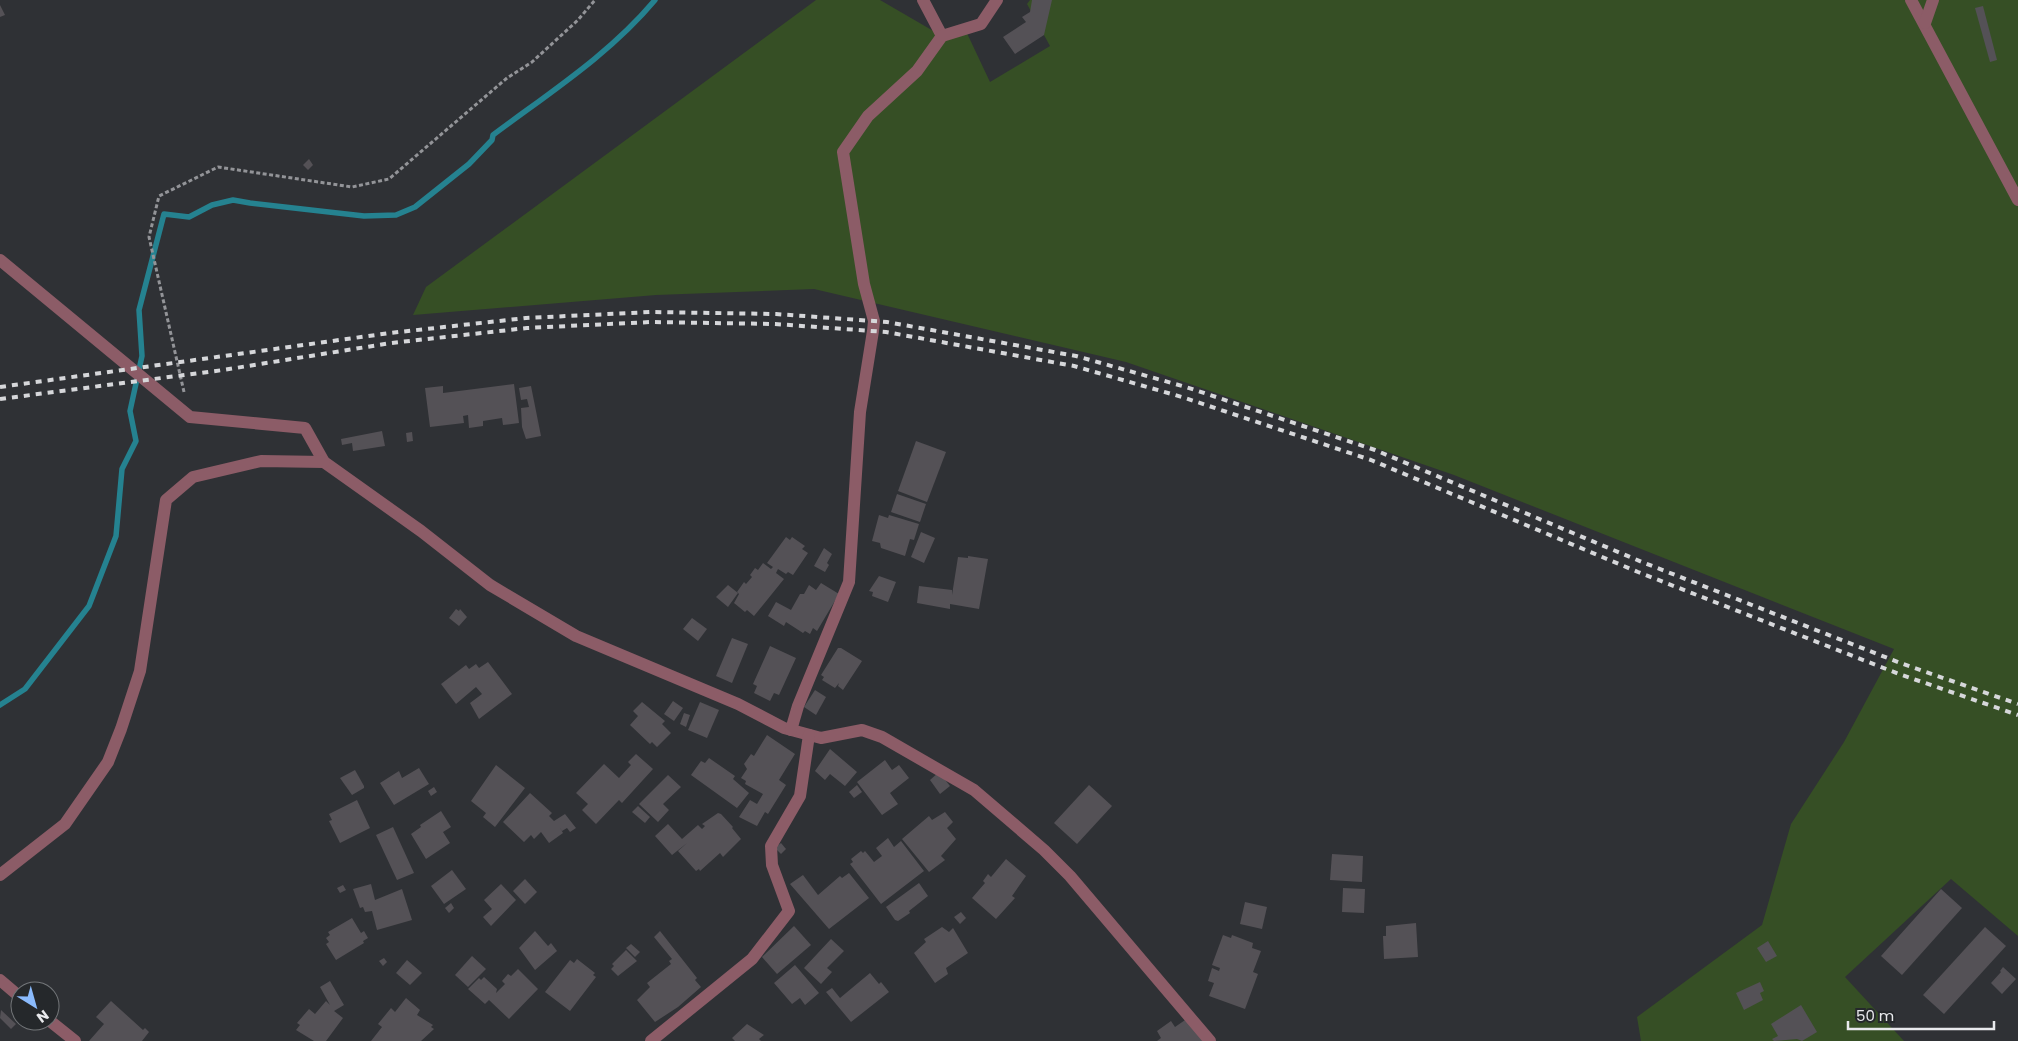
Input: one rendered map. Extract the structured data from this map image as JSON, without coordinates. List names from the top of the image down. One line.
{"scale_bar":"50 m","north":"bottom right"}
